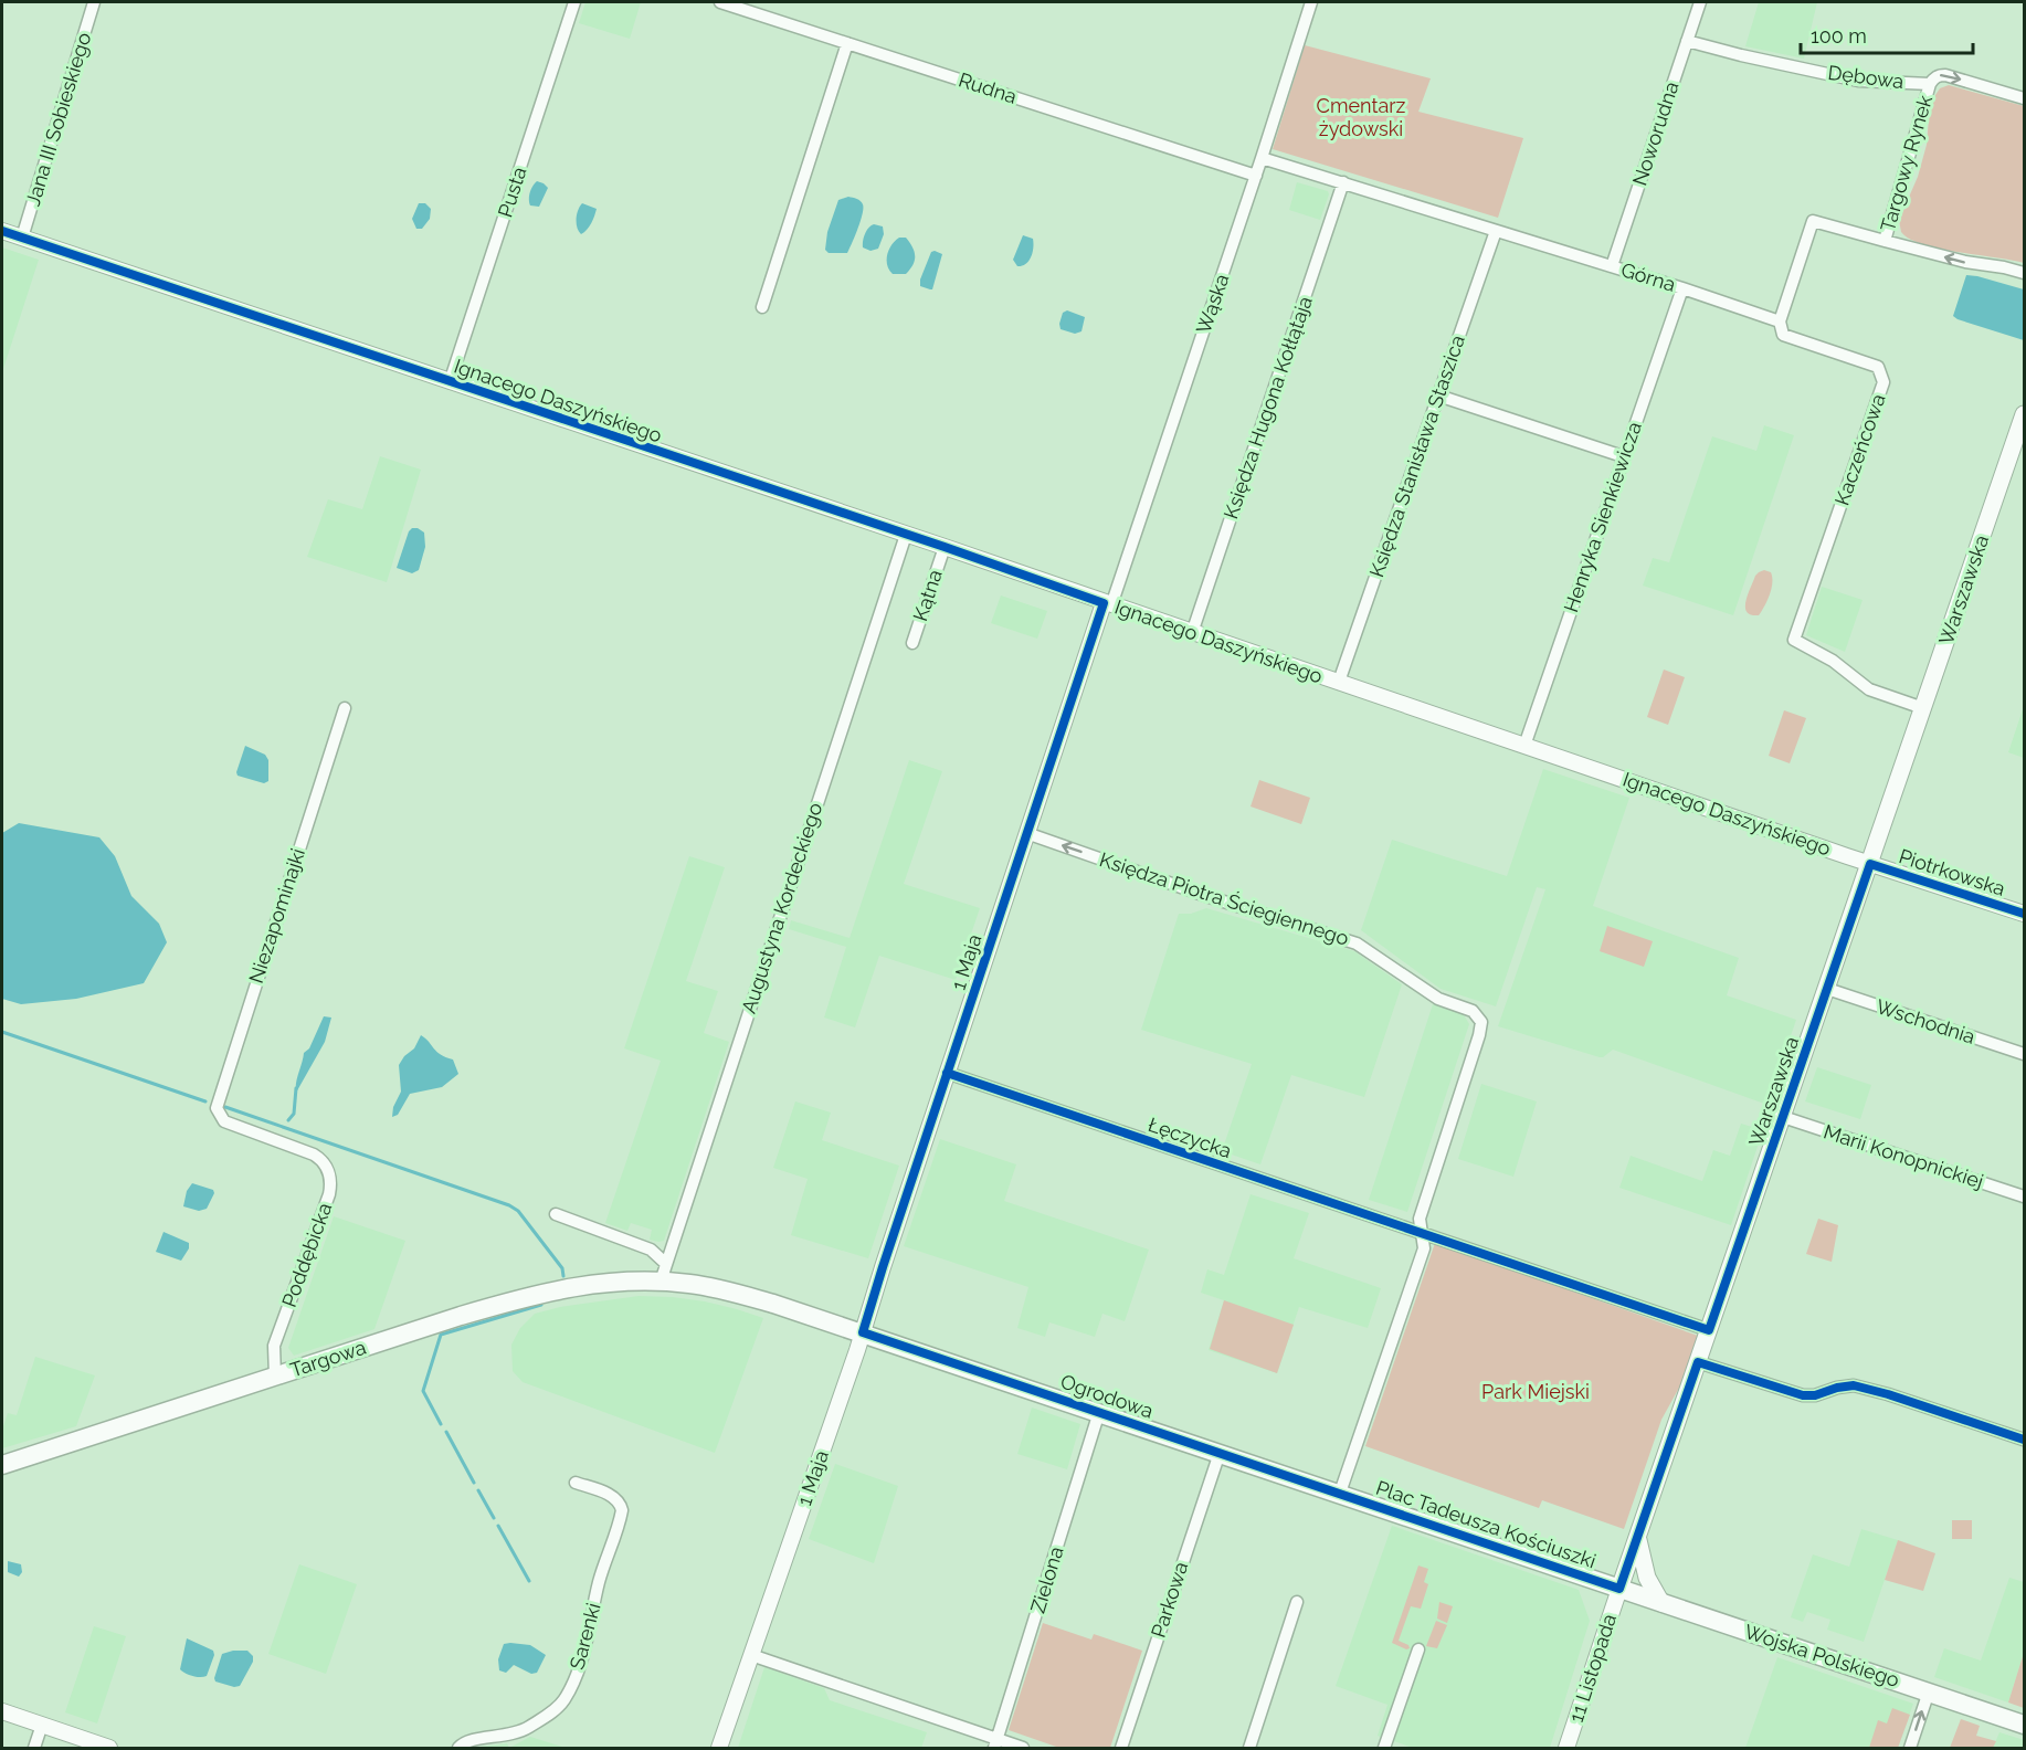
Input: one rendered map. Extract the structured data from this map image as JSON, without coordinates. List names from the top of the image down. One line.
{"streets":{"main road":["Warszawska","Targowa","Ogrodowa","Plac Tadeusza Kościuszki","Wojska Polskiego"],"street":["Dębowa","Rudna","Jana III Sobieskiego","Noworudna","Targowy Rynek","Pusta","Górna","Wąska","Ignacego Daszyńskiego","Księdza Hugona Kołłątaja","Kaczeńcowa","Księdza Stanisława Staszica","Henryka Sienkiewicza","Kątna","Piotrkowska","Księdza Piotra Ściegiennego","Augustyna Kordeckiego","Niezapominajki","1 Maja","Wschodnia","Łęczycka","Marii Konopnickiej","Poddębicka","Zielona","Parkowa","Sarenki","11 Listopada"]},"crossings":[["Dębowa","Noworudna"],["Dębowa","Targowy Rynek"],["Rudna","Wąska"],["Jana III Sobieskiego","Ignacego Daszyńskiego"],["Noworudna","Górna"],["Pusta","Ignacego Daszyńskiego"],["Górna","Księdza Hugona Kołłątaja"],["Górna","Kaczeńcowa"],["Górna","Księdza Stanisława Staszica"],["Górna","Henryka Sienkiewicza"],["Wąska","Ignacego Daszyńskiego"],["Wąska","1 Maja"],["Ignacego Daszyńskiego","Księdza Hugona Kołłątaja"],["Ignacego Daszyńskiego","Księdza Stanisława Staszica"],["Ignacego Daszyńskiego","Henryka Sienkiewicza"],["Ignacego Daszyńskiego","Warszawska"],["Ignacego Daszyńskiego","Kątna"],["Ignacego Daszyńskiego","Piotrkowska"],["Ignacego Daszyńskiego","Augustyna Kordeckiego"],["Ignacego Daszyńskiego","1 Maja"],["Kaczeńcowa","Warszawska"],["Warszawska","Piotrkowska"],["Warszawska","Wschodnia"],["Warszawska","Marii Konopnickiej"],["Księdza Piotra Ściegiennego","1 Maja"],["Księdza Piotra Ściegiennego","Łęczycka"],["Augustyna Kordeckiego","Targowa"],["Augustyna Kordeckiego","Ogrodowa"],["Niezapominajki","Poddębicka"],["1 Maja","Łęczycka"],["1 Maja","Ogrodowa"],["Poddębicka","Targowa"],["Targowa","Ogrodowa"],["Ogrodowa","Plac Tadeusza Kościuszki"],["Ogrodowa","Zielona"],["Ogrodowa","Parkowa"],["Plac Tadeusza Kościuszki","Wojska Polskiego"],["Plac Tadeusza Kościuszki","11 Listopada"],["Wojska Polskiego","11 Listopada"]],"parks":["Cmentarz żydowski","Park Miejski"],"scale_bar":"100 m"}
